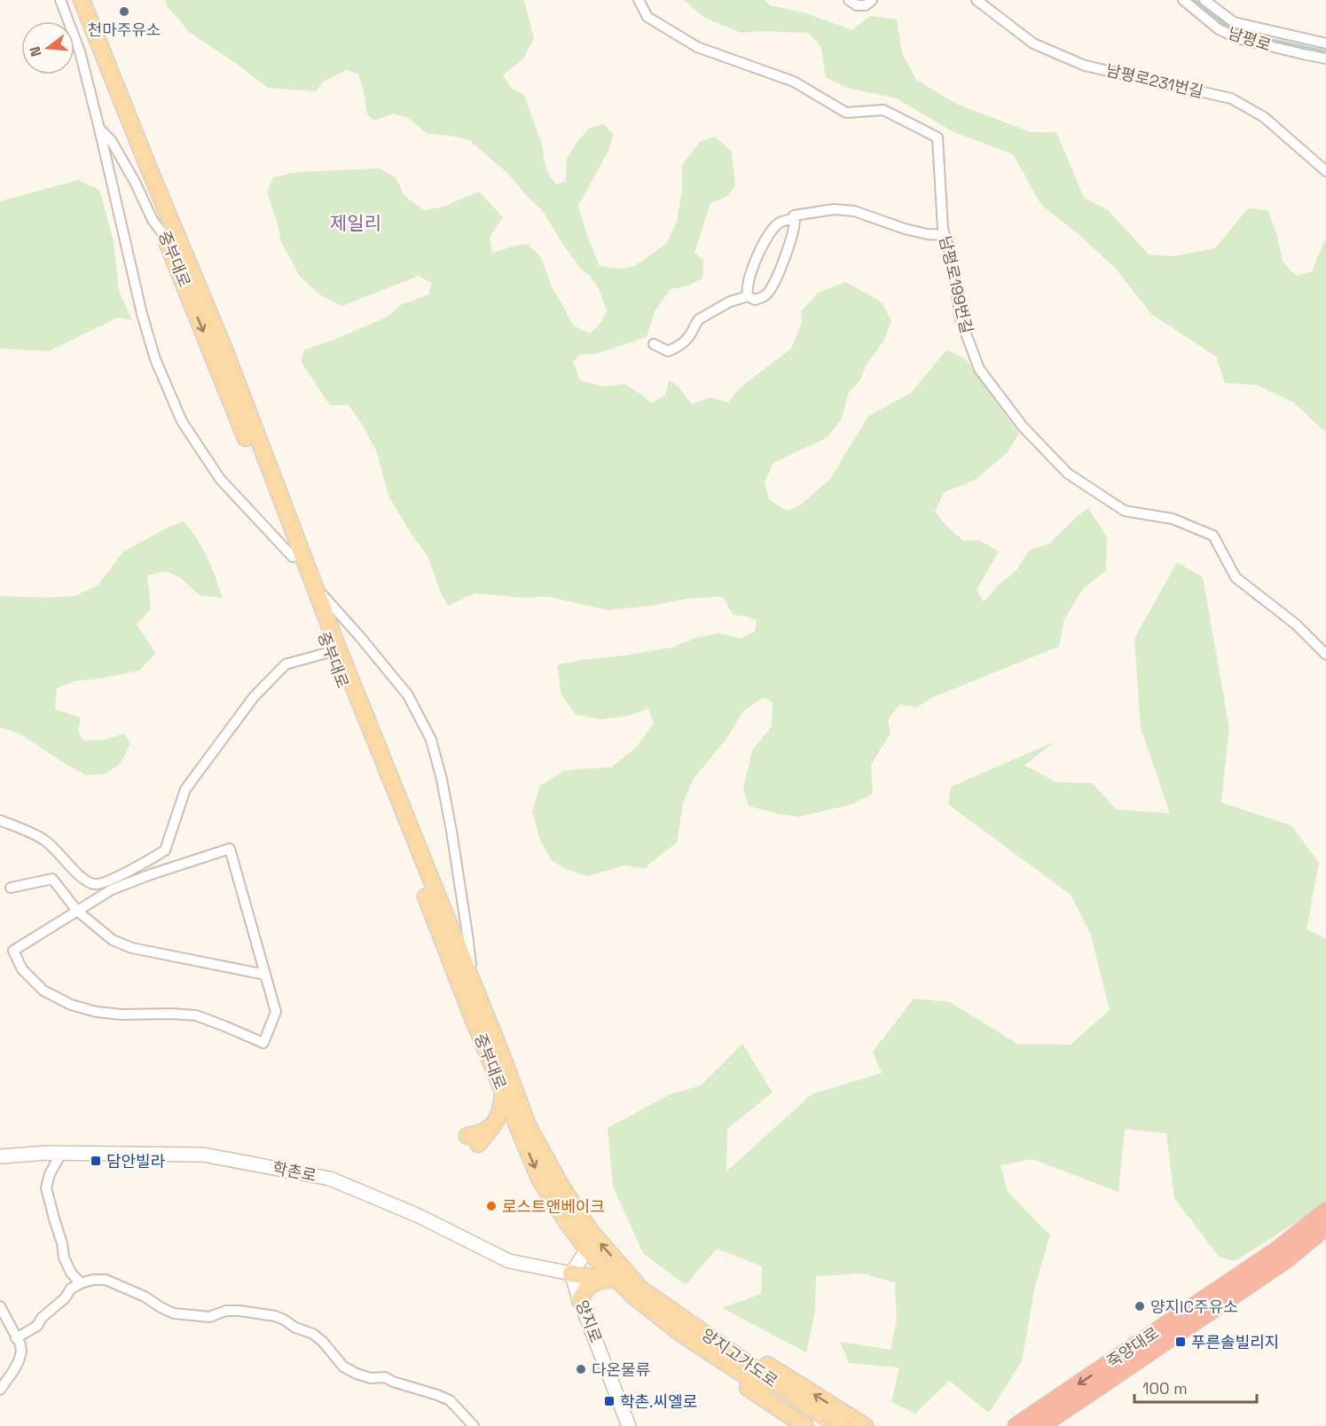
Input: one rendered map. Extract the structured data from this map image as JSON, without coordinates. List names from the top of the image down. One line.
{"streets":{"highway":["죽양대로"],"main road":["중부대로","양지고가도로"],"street":["남평로","남평로231번길","남평로199번길","학촌로","양지로"]},"crossings":[["중부대로","양지고가도로"],["학촌로","양지로"]],"districts":["제일리"],"places":{"other":["천마주유소","로스트앤베이크","양지IC주유소","다온물류"],"transit":["담안빌라","푸른솔빌리지","학촌.씨엘로"]},"scale_bar":"100 m","north":"left"}
